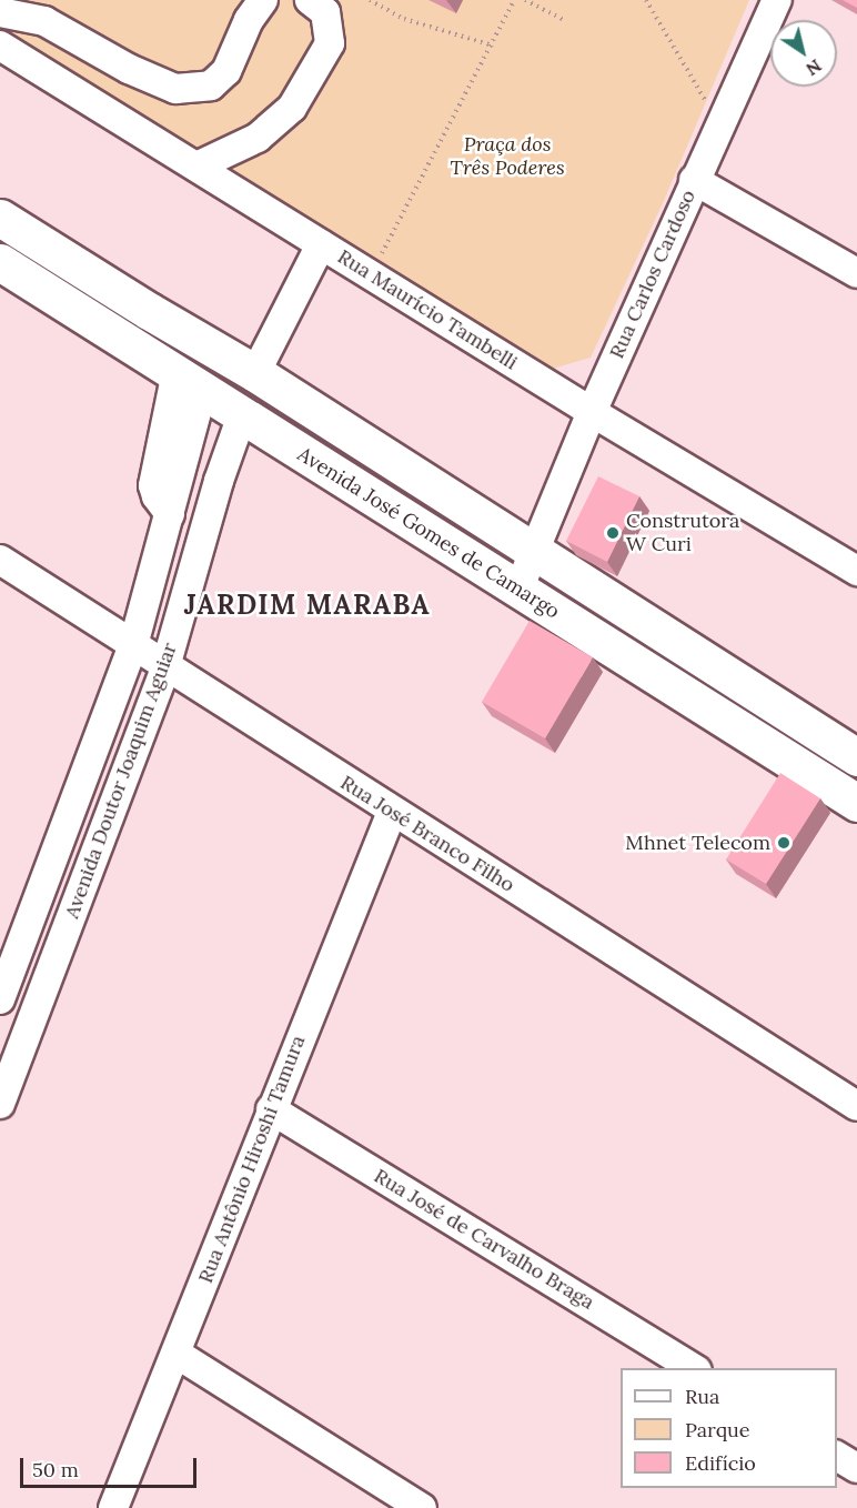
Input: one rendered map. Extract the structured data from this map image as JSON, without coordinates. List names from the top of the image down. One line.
{"streets":{"main road":["Avenida José Gomes de Camargo"],"street":["Rua Carlos Cardoso","Rua Maurício Tambelli","Avenida Doutor Joaquim Aguiar","Rua José Branco Filho","Rua Antônio Hiroshi Tamura","Rua José de Carvalho Braga"]},"crossings":[["Rua Carlos Cardoso","Rua Maurício Tambelli"],["Rua Carlos Cardoso","Avenida José Gomes de Camargo"],["Avenida José Gomes de Camargo","Avenida Doutor Joaquim Aguiar"],["Avenida Doutor Joaquim Aguiar","Rua José Branco Filho"],["Rua José Branco Filho","Rua Antônio Hiroshi Tamura"],["Rua Antônio Hiroshi Tamura","Rua José de Carvalho Braga"]],"districts":["JARDIM MARABA"],"parks":["Praça dos Três Poderes"],"places":["Construtora W Curi","Mhnet Telecom"],"legend":["Rua","Parque","Edifício"],"scale_bar":"50 m","north":"bottom right"}
